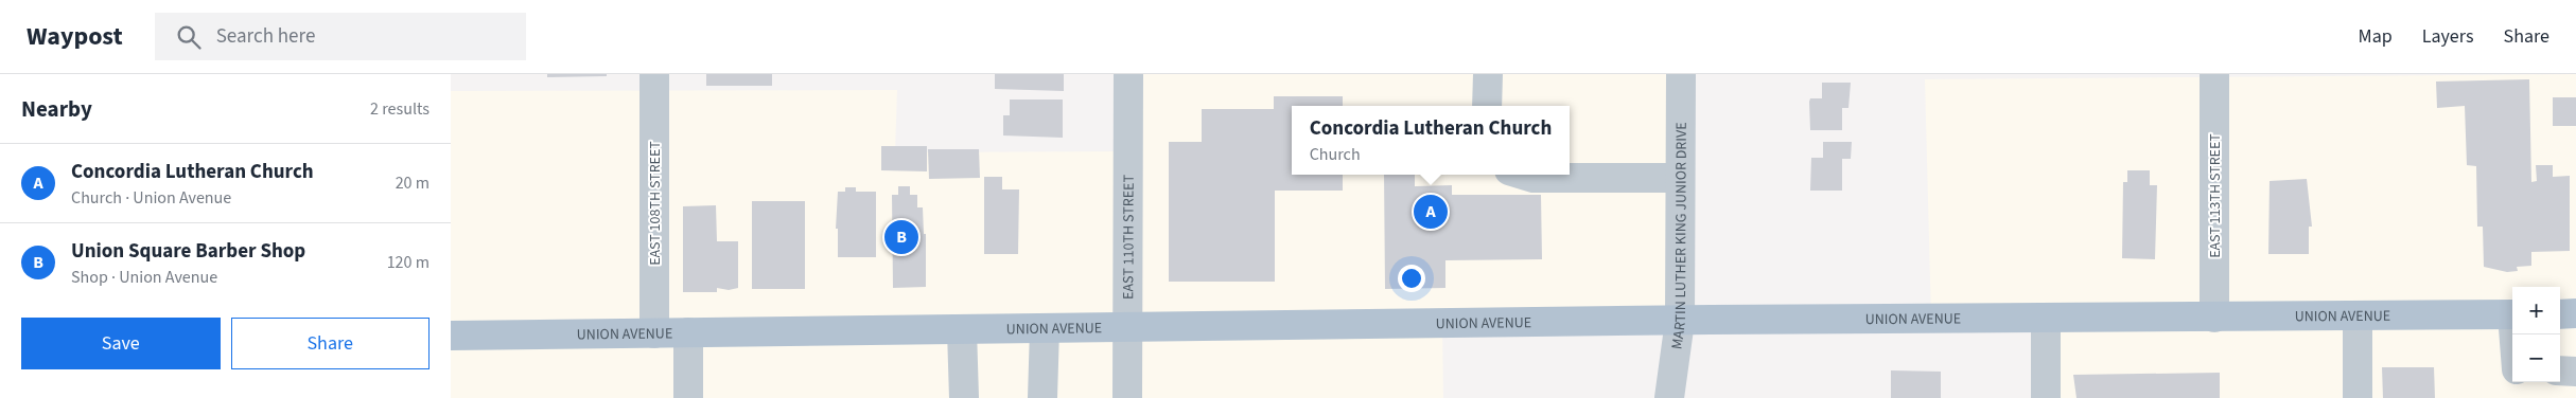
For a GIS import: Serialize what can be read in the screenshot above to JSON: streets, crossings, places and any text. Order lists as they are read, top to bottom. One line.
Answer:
{"streets":{"main road":["UNION AVENUE"],"street":["EAST 113TH STREET","EAST 108TH STREET","EAST 110TH STREET","MARTIN LUTHER KING JUNIOR DRIVE"]},"crossings":[["EAST 113TH STREET","UNION AVENUE"],["EAST 108TH STREET","UNION AVENUE"],["EAST 110TH STREET","UNION AVENUE"],["MARTIN LUTHER KING JUNIOR DRIVE","UNION AVENUE"]],"page":{"header":"Waypost","search":"Search here","nav":["Map","Layers","Share"],"heading":["Nearby","2 results"],"popup":["Concordia Lutheran Church","Church"],"list":[{"mark":"A","name":"Concordia Lutheran Church","note":"Church · Union Avenue","value":"20 m"},{"mark":"B","name":"Union Square Barber Shop","note":"Shop · Union Avenue","value":"120 m"}],"pins":["A","B"],"map_buttons":["+","−"],"buttons":["Save","Share"]}}
